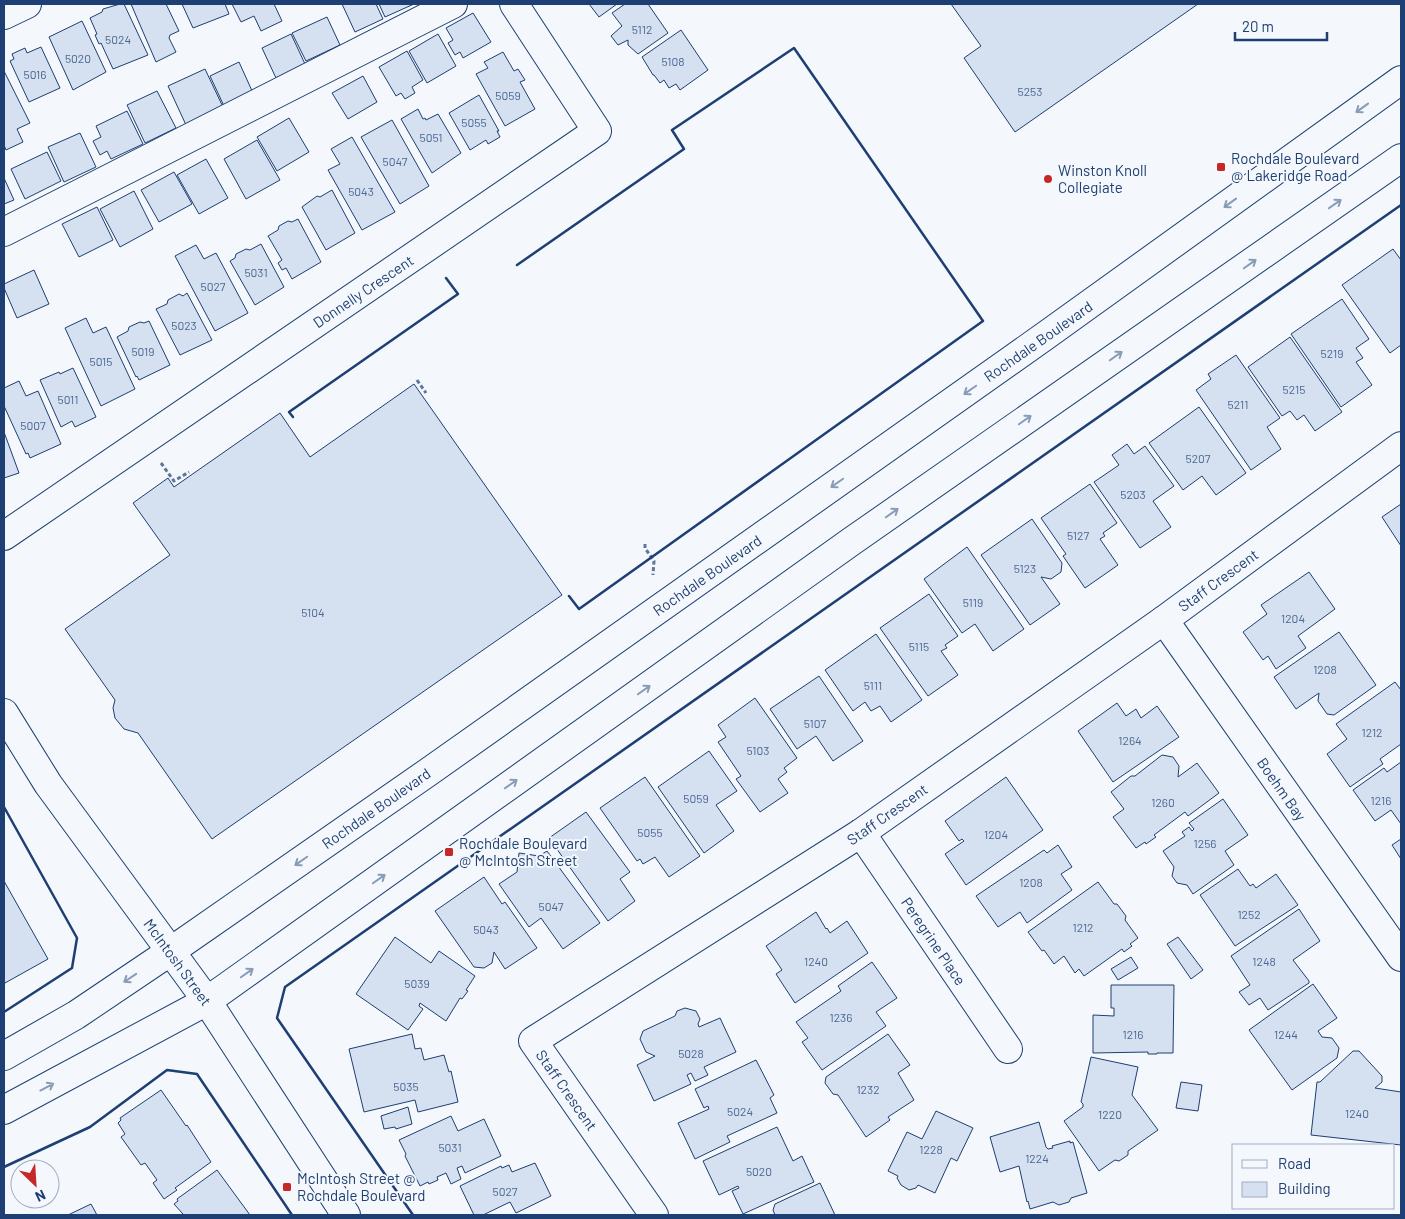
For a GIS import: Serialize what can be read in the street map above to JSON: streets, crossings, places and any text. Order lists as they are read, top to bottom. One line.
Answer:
{"streets":{"street":["Donnelly Crescent","Rochdale Boulevard","Staff Crescent","Boehm Bay","Peregrine Place","McIntosh Street"]},"crossings":[["Rochdale Boulevard","McIntosh Street"],["Staff Crescent","Boehm Bay"],["Staff Crescent","Peregrine Place"]],"places":{"transit":["Rochdale Boulevard @ Lakeridge Road","Rochdale Boulevard @ McIntosh Street","McIntosh Street @ Rochdale Boulevard"],"other":["Winston Knoll Collegiate"]},"house_numbers":["5112","5024","5020","5108","5016","5253","5059","5055","5051","5047","5043","5031","5027","5023","5019","5219","5015","5215","5011","5211","5007","5207","5203","5127","5123","5119","5104","1204","5115","1208","5111","5107","1212","1264","5103","5059","1216","1260","5055","1204","1256","1208","5047","1252","1212","5043","1240","1248","5039","1236","1216","1244","5028","5035","1232","5024","1240","1220","5031","1228","1224","5020","5027"],"legend":["Road","Building"],"scale_bar":"20 m","north":"bottom right"}
